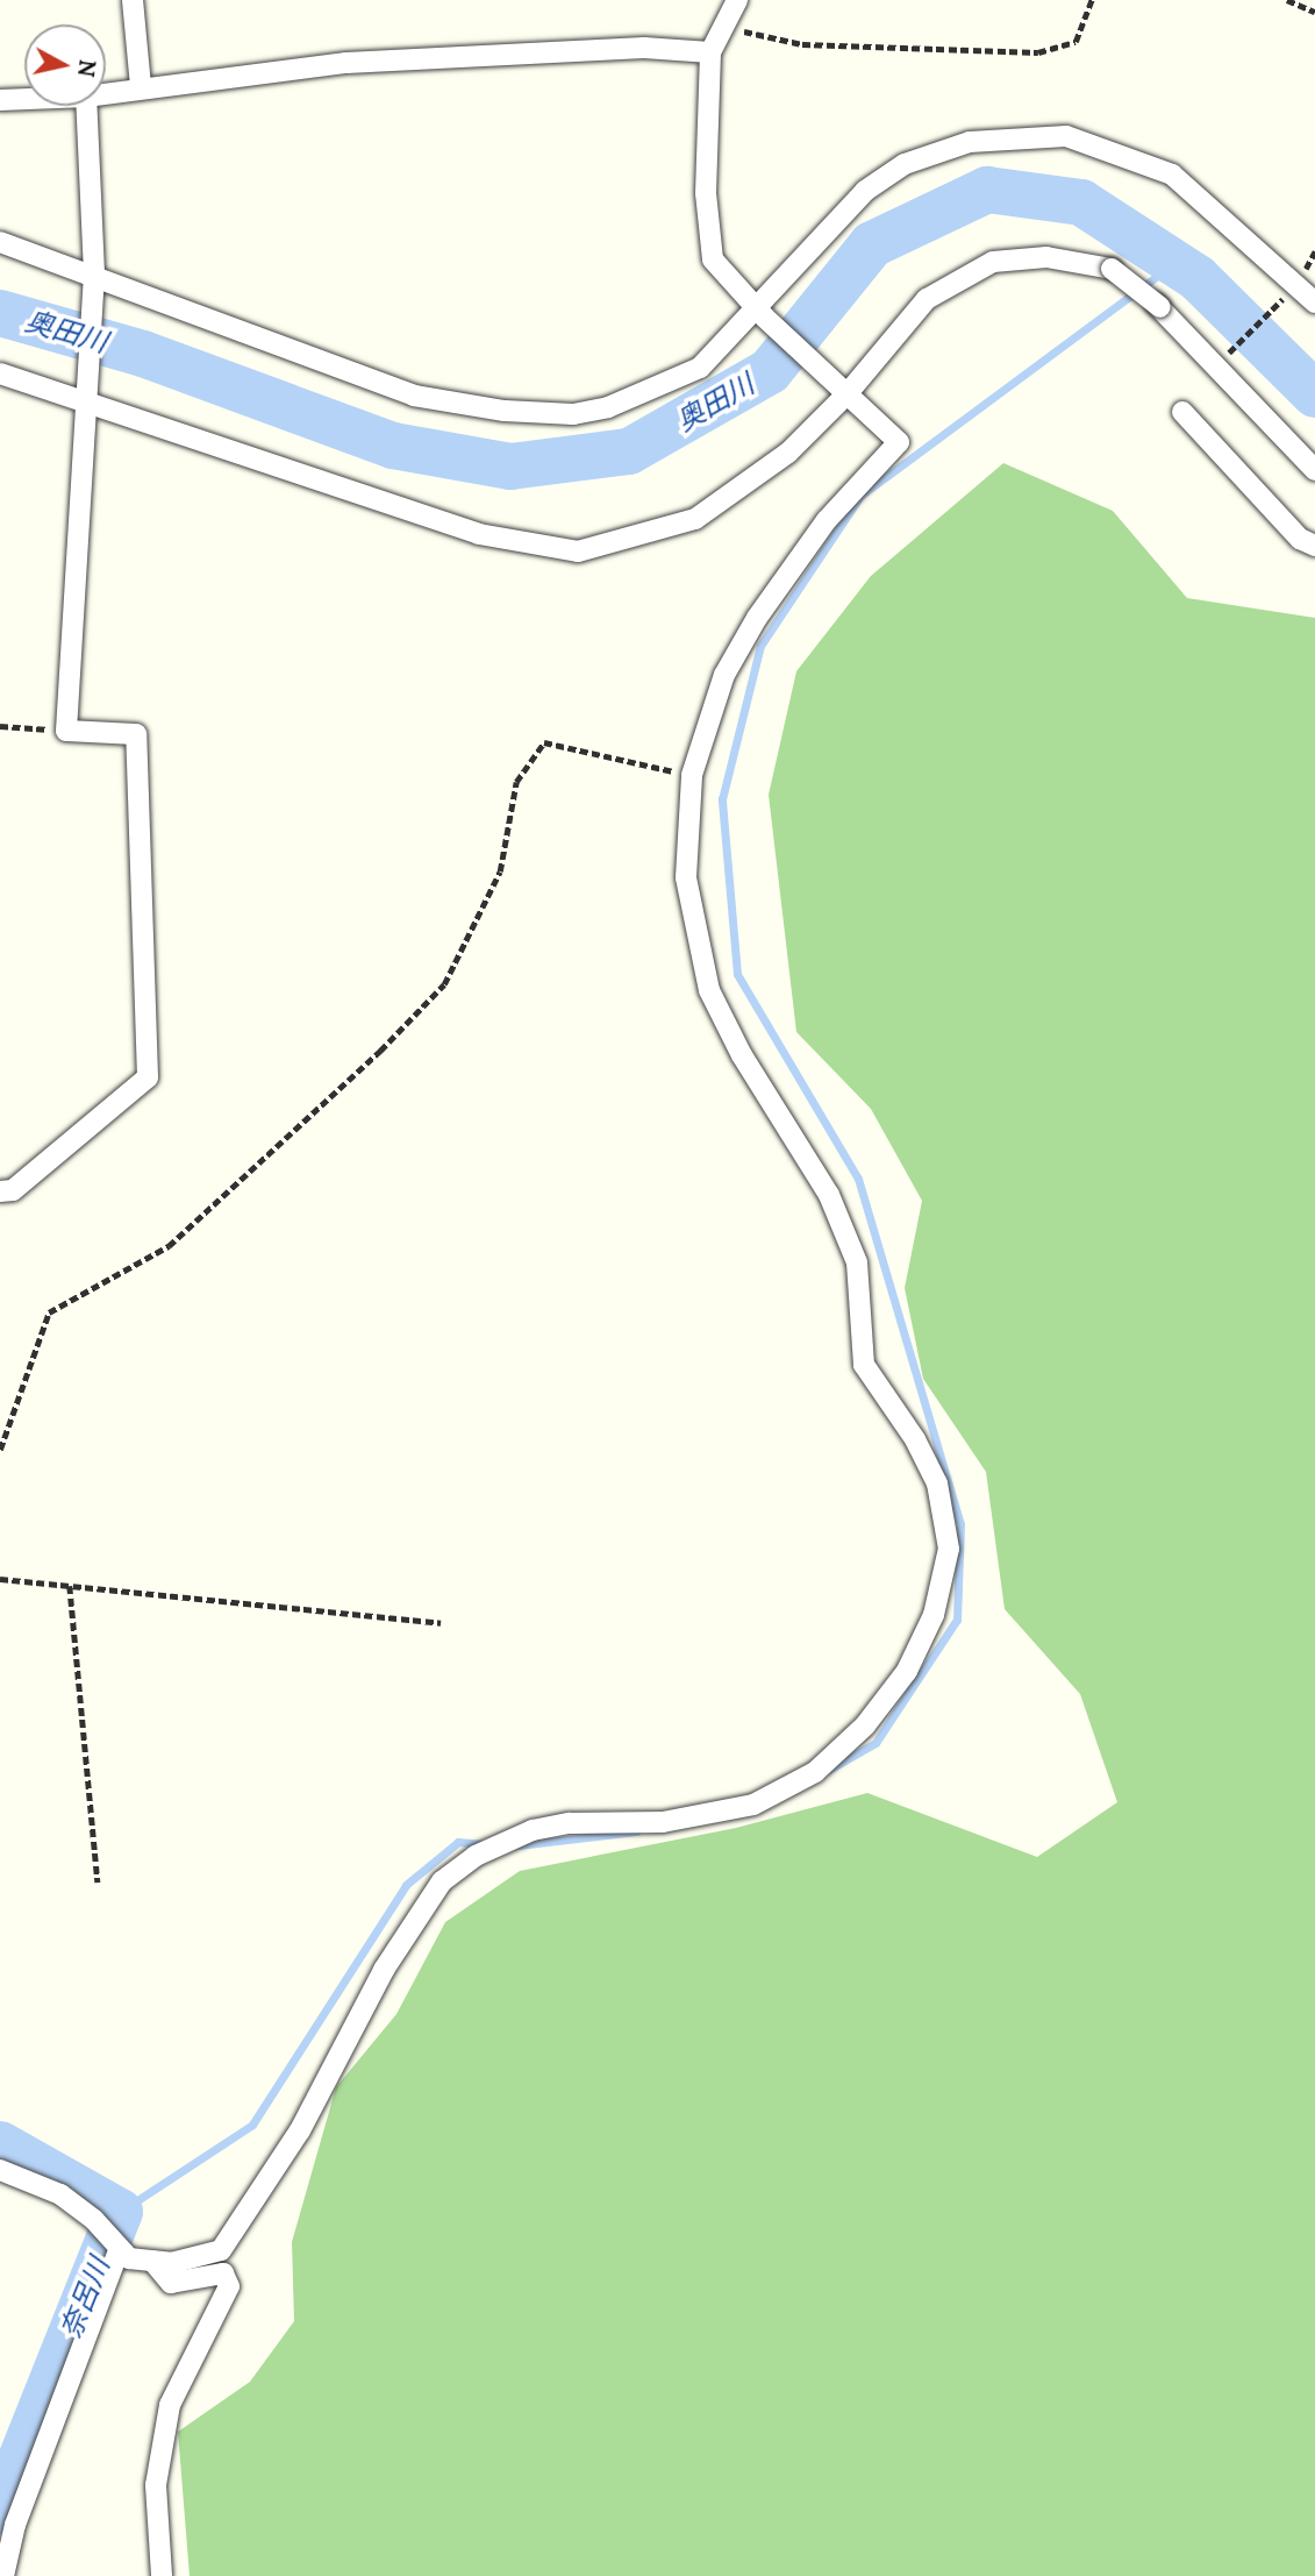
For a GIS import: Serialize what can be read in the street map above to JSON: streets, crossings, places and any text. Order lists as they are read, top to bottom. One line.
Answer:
{"water":["奥田川","奈呂川"],"north":"right"}
